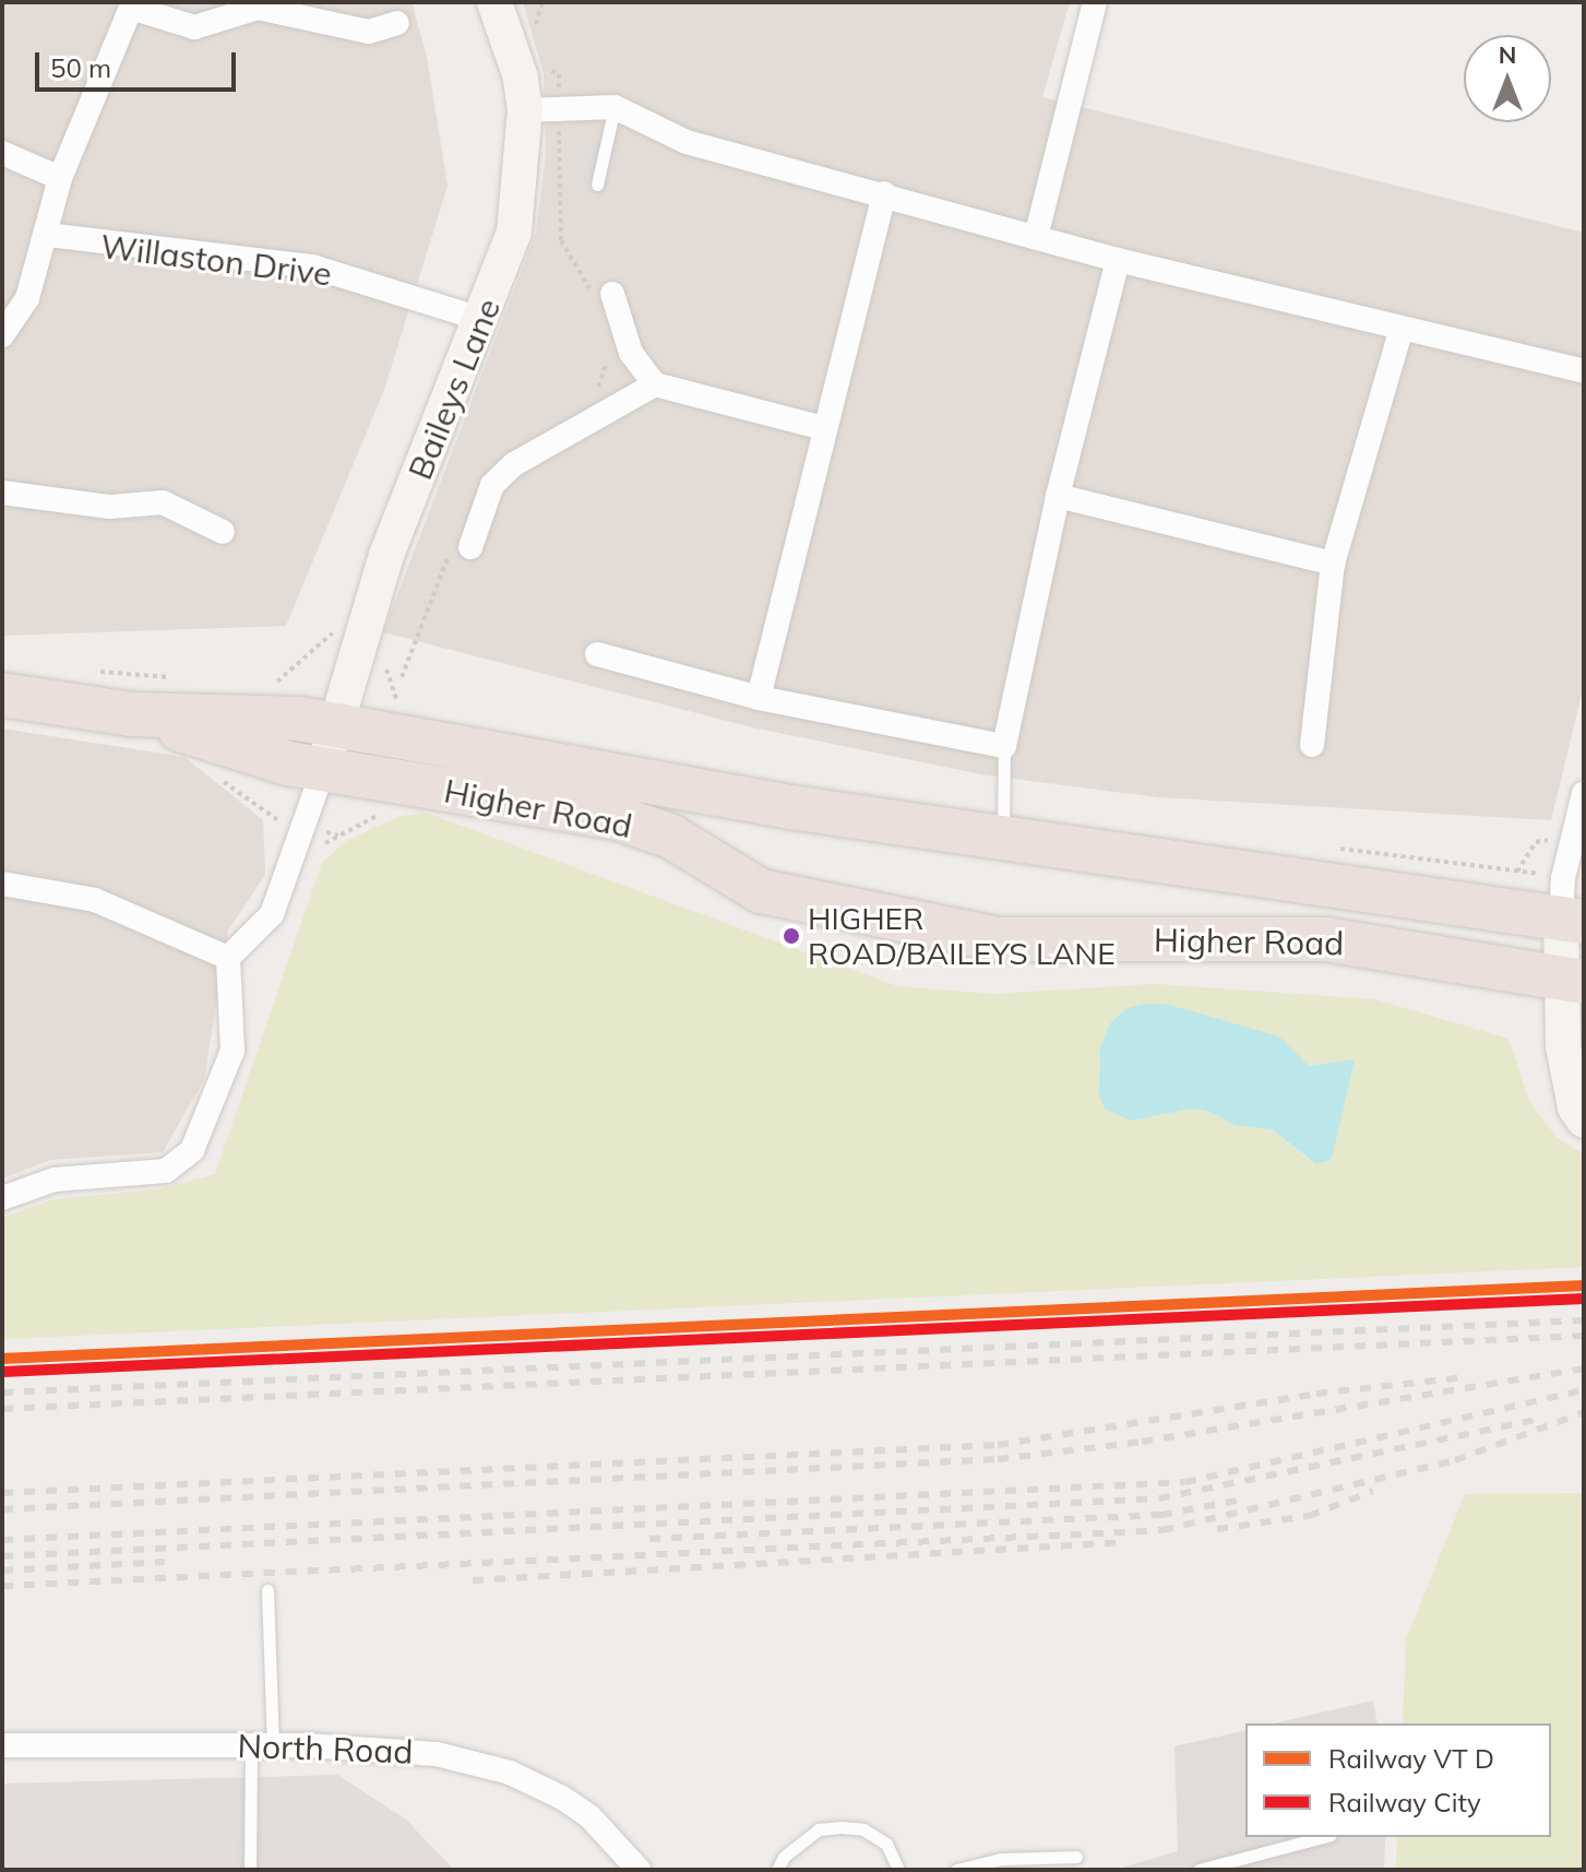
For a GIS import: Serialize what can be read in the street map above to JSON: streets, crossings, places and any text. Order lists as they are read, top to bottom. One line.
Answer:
{"streets":{"highway":["Higher Road"],"street":["Willaston Drive","Baileys Lane","North Road"]},"crossings":[["Willaston Drive","Baileys Lane"],["Baileys Lane","Higher Road"]],"places":["HIGHER ROAD/BAILEYS LANE"],"lines":["rail line City"],"legend":["Railway VT D","Railway City"],"scale_bar":"50 m","north":"top"}
